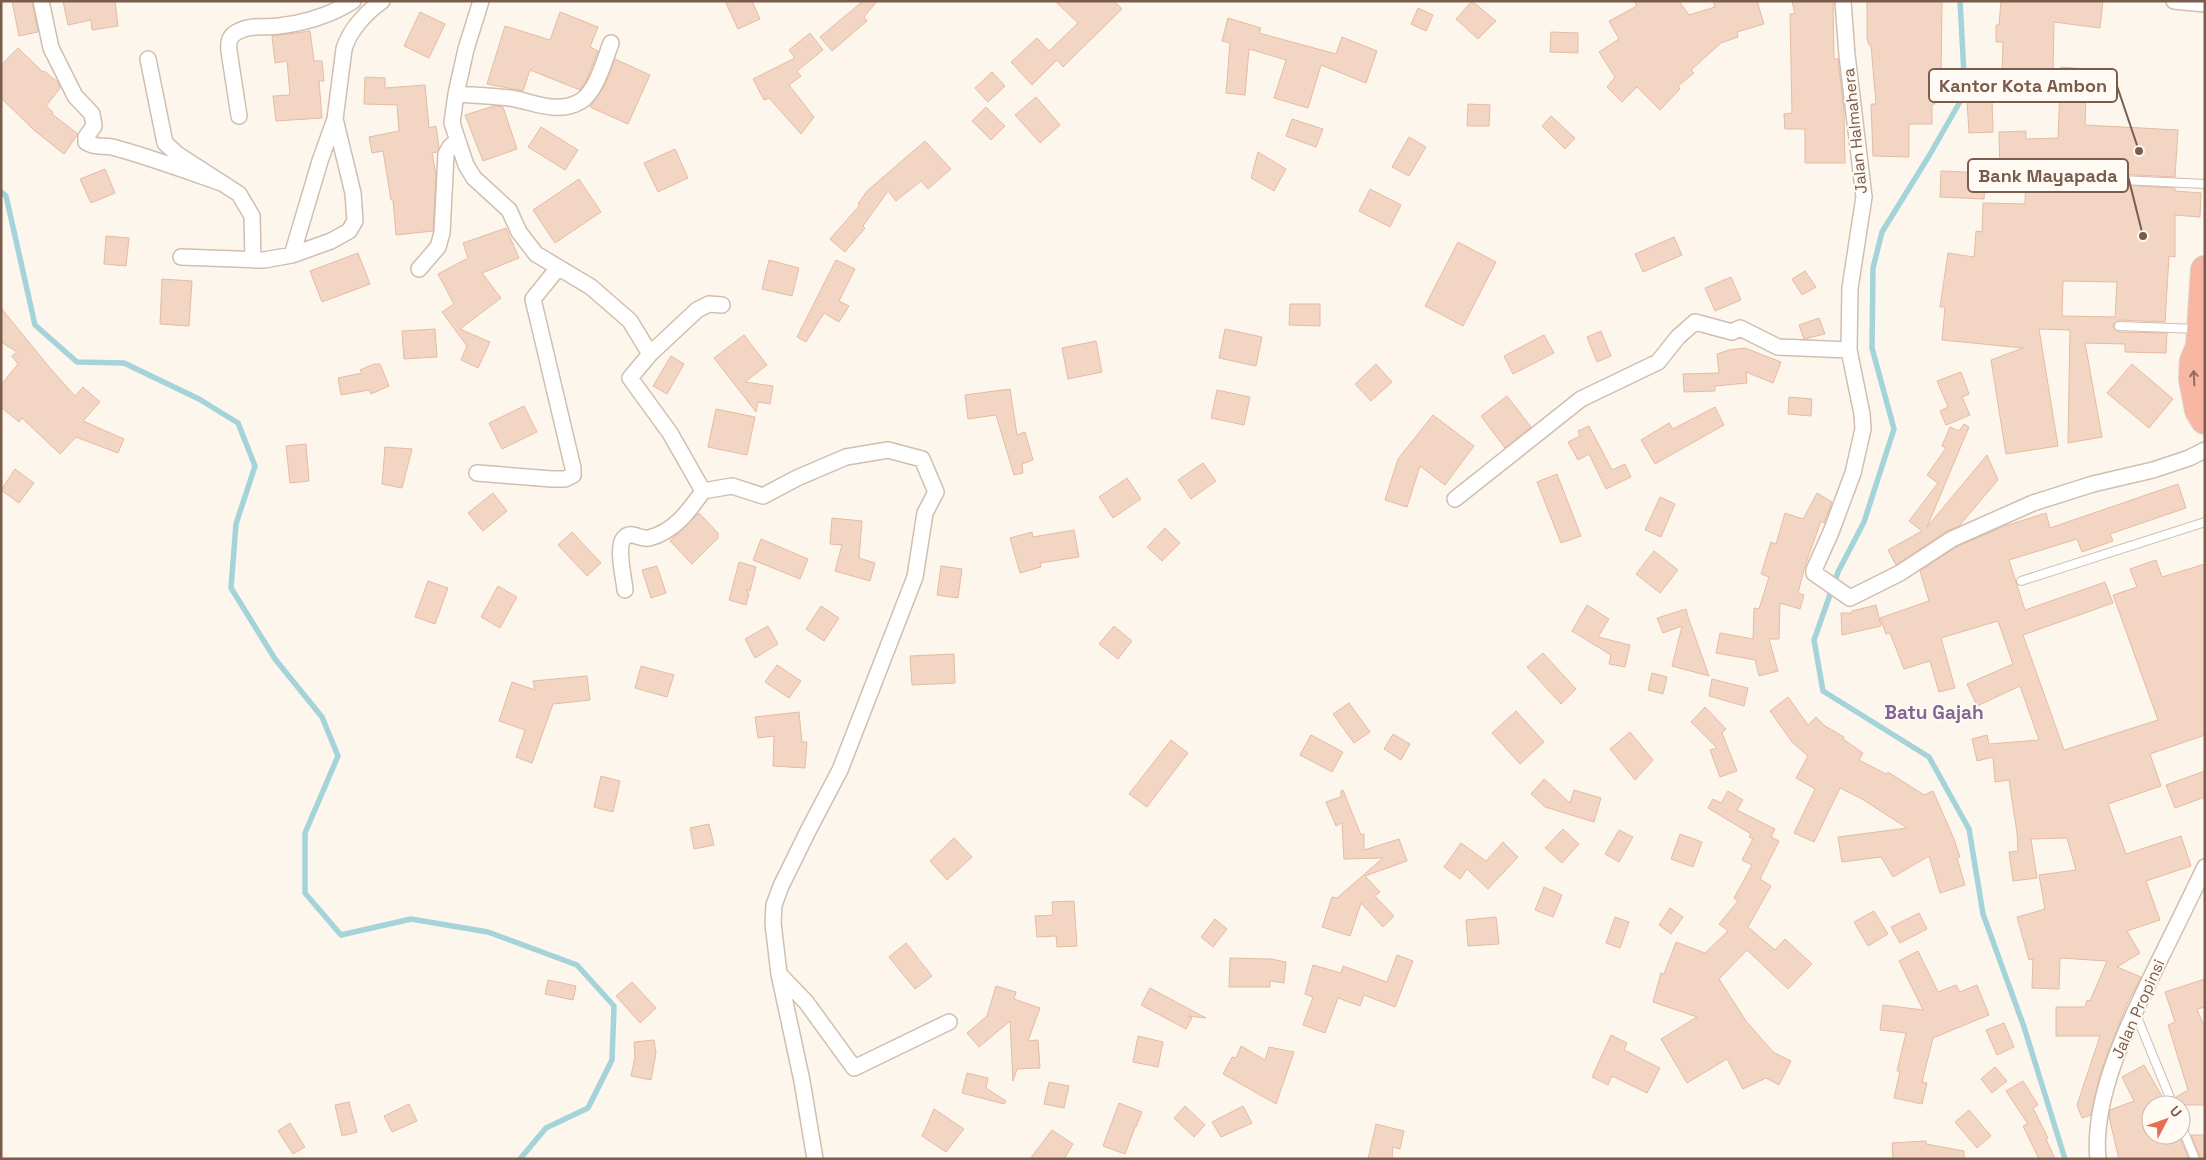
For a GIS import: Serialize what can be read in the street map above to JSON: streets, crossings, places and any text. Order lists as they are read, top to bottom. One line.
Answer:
{"streets":{"street":["Jalan Halmahera","Jalan Propinsi"]},"districts":["Batu Gajah"],"places":["Kantor Kota Ambon","Bank Mayapada"],"north":"top right"}
